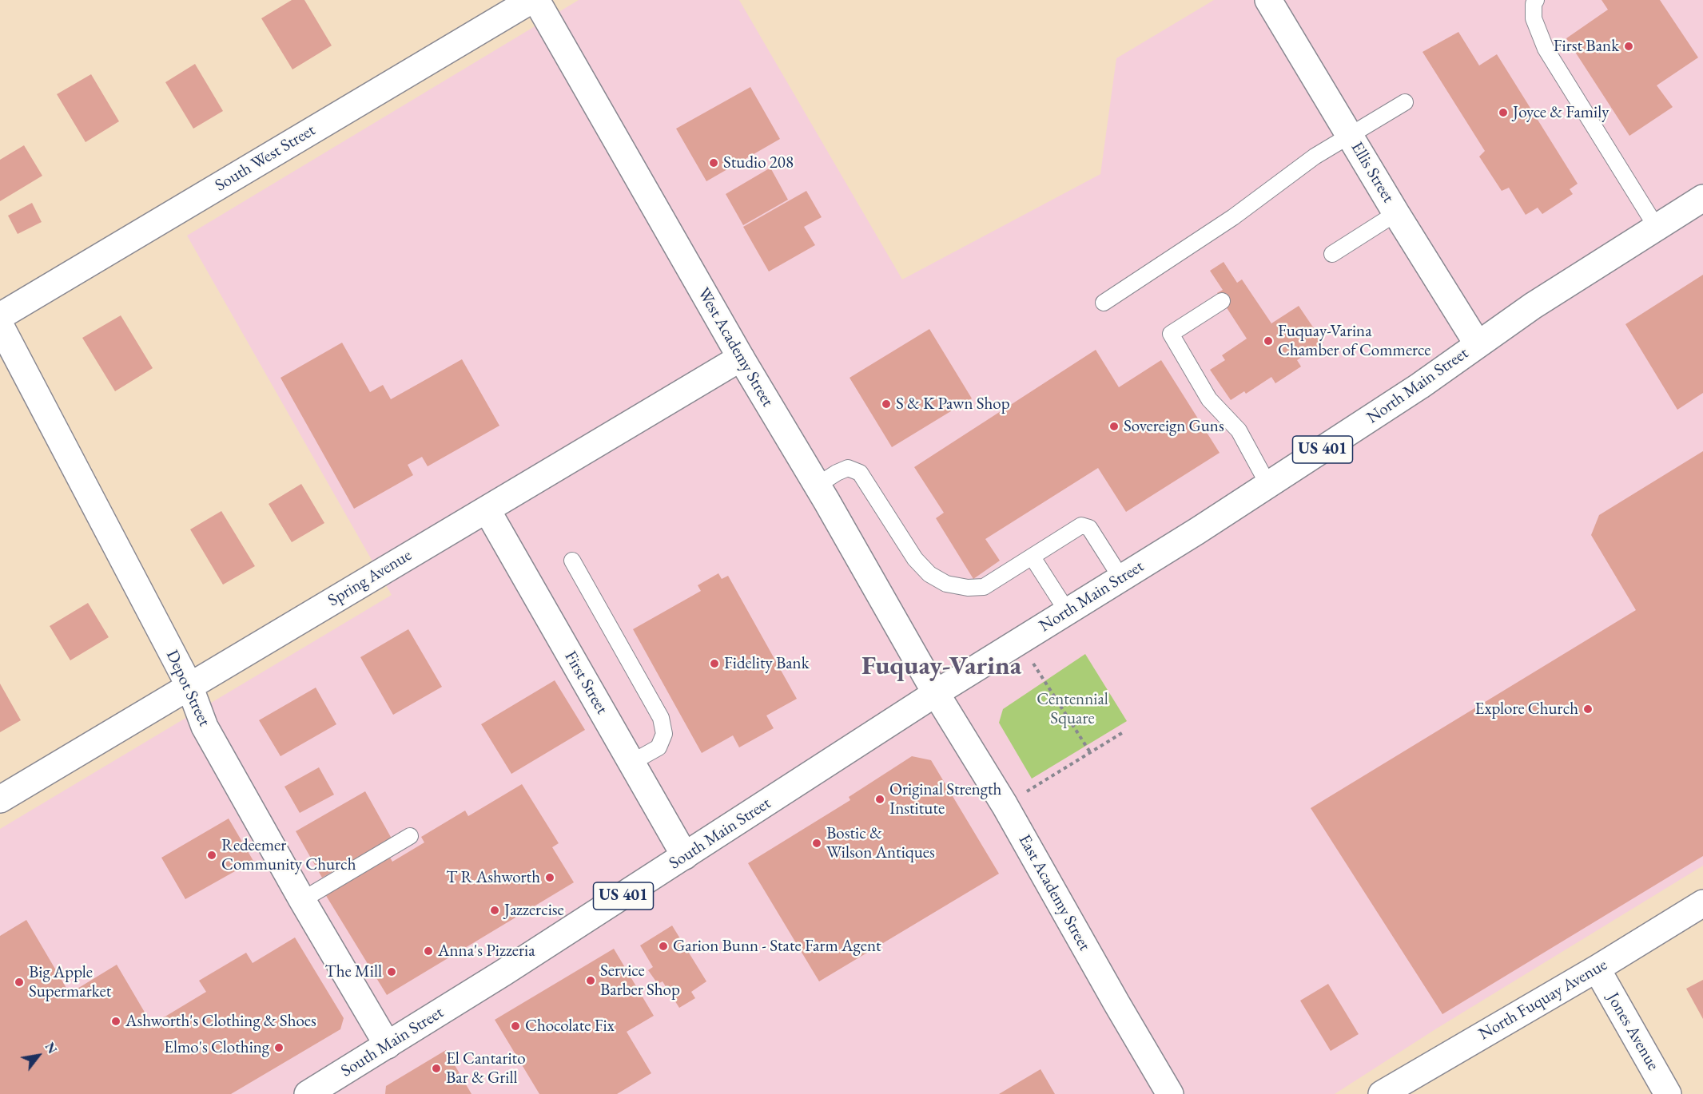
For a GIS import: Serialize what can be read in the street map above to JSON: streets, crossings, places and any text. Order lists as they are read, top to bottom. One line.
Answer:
{"streets":{"street":["South West Street","Ellis Street","West Academy Street","North Main Street","US 401","Spring Avenue","First Street","Depot Street","South Main Street","East Academy Street","North Fuquay Avenue","Jones Avenue"]},"crossings":[["Ellis Street","North Main Street"],["West Academy Street","North Main Street"],["West Academy Street","Spring Avenue"],["West Academy Street","South Main Street"],["West Academy Street","East Academy Street"],["North Main Street","South Main Street"],["North Main Street","East Academy Street"],["Spring Avenue","First Street"],["Spring Avenue","Depot Street"],["First Street","South Main Street"],["Depot Street","South Main Street"],["South Main Street","East Academy Street"],["North Fuquay Avenue","Jones Avenue"]],"districts":["Fuquay-Varina"],"parks":["Centennial Square"],"places":["First Bank","Joyce & Family","Studio 208","Fuquay-Varina Chamber of Commerce","S & K Pawn Shop","Sovereign Guns","Fidelity Bank","Explore Church","Original Strength Institute","Bostic & Wilson Antiques","Redeemer Community Church","T R Ashworth","Jazzercise","Garion Bunn - State Farm Agent","Anna's Pizzeria","The Mill","Service Barber Shop","Big Apple Supermarket","Ashworth's Clothing & Shoes","Chocolate Fix","Elmo's Clothing","El Cantarito Bar & Grill"],"north":"top right"}
